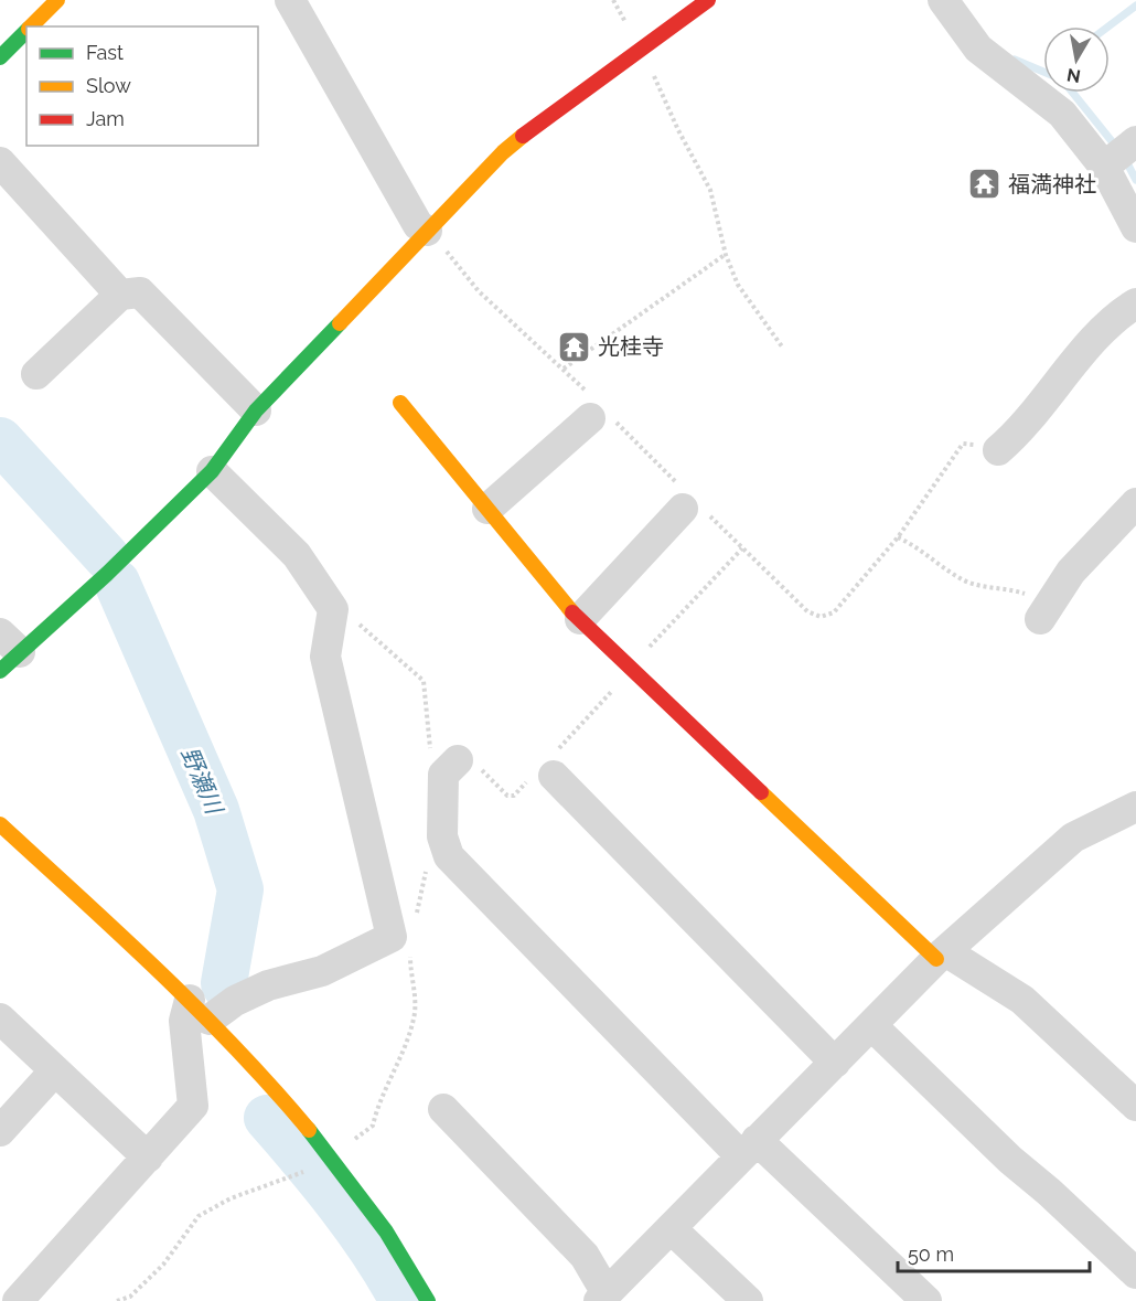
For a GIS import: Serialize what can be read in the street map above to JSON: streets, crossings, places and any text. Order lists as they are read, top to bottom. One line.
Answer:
{"water":["野瀬川"],"places":{"temple":["福満神社","光桂寺"]},"legend":["Fast","Slow","Jam"],"scale_bar":"50 m","north":"bottom"}
